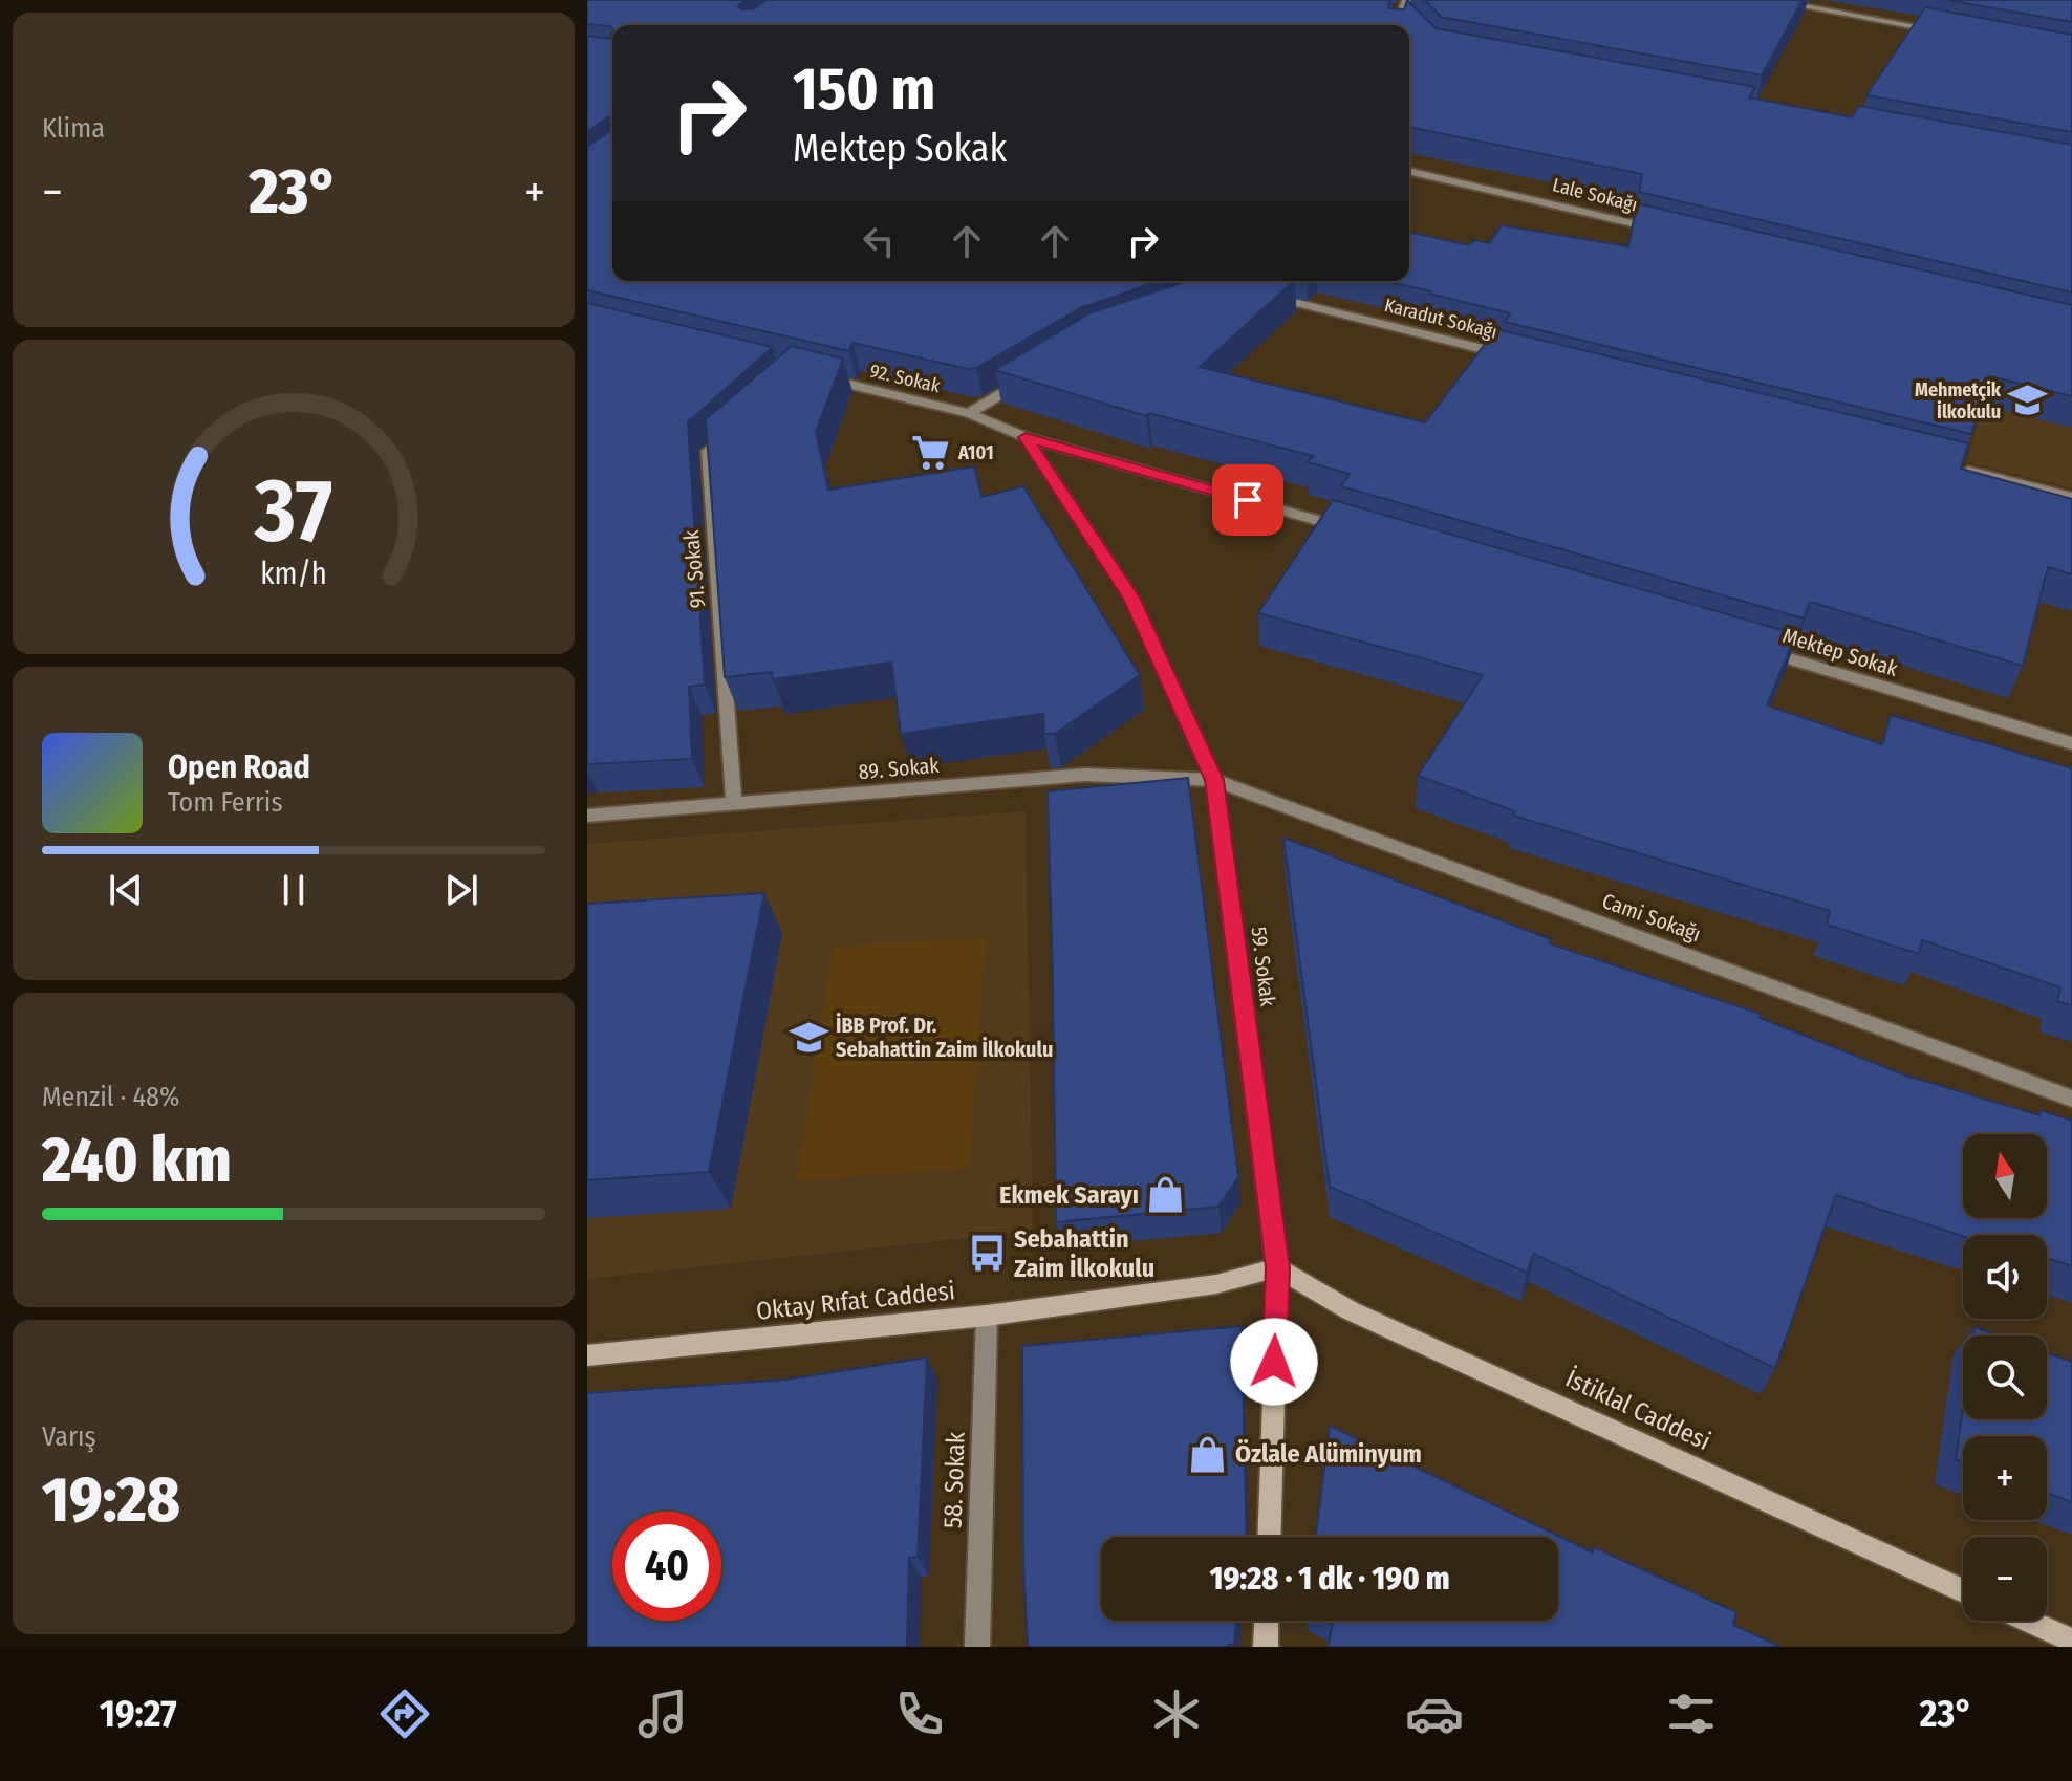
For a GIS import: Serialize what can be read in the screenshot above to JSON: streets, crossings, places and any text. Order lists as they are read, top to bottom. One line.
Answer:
{"streets":{"street":["Lale Sokağı","Karadut Sokağı","92. Sokak","91. Sokak","Mektep Sokak","89. Sokak","Cami Sokağı","59. Sokak","Oktay Rıfat Caddesi","İstiklal Caddesi","58. Sokak"]},"crossings":[["91. Sokak","89. Sokak"],["89. Sokak","Cami Sokağı"],["89. Sokak","59. Sokak"],["Cami Sokağı","59. Sokak"],["59. Sokak","Oktay Rıfat Caddesi"],["59. Sokak","İstiklal Caddesi"],["Oktay Rıfat Caddesi","İstiklal Caddesi"],["Oktay Rıfat Caddesi","58. Sokak"]],"places":{"school or university":["Mehmetçik İlkokulu","İBB Prof. Dr. Sebahattin Zaim İlkokulu"],"supermarket":["A101"],"shop":["Ekmek Sarayı","Özlale Alüminyum"],"bus stop":["Sebahattin Zaim İlkokulu"]},"north":"top","page":{"tile":["Klima",["Menzil · 48%","240 km"],["Varış","19:28"]],"turn":["150 m","Mektep Sokak"],"heat":["−","23°","+"],"song":["Open Road","Tom Ferris"],"map_buttons":["+","−"],"limit":"40","trip":"19:28 · 1 dk · 190 m","tabs":["19:27","23°"],"gauge":["37","km/h"]}}
